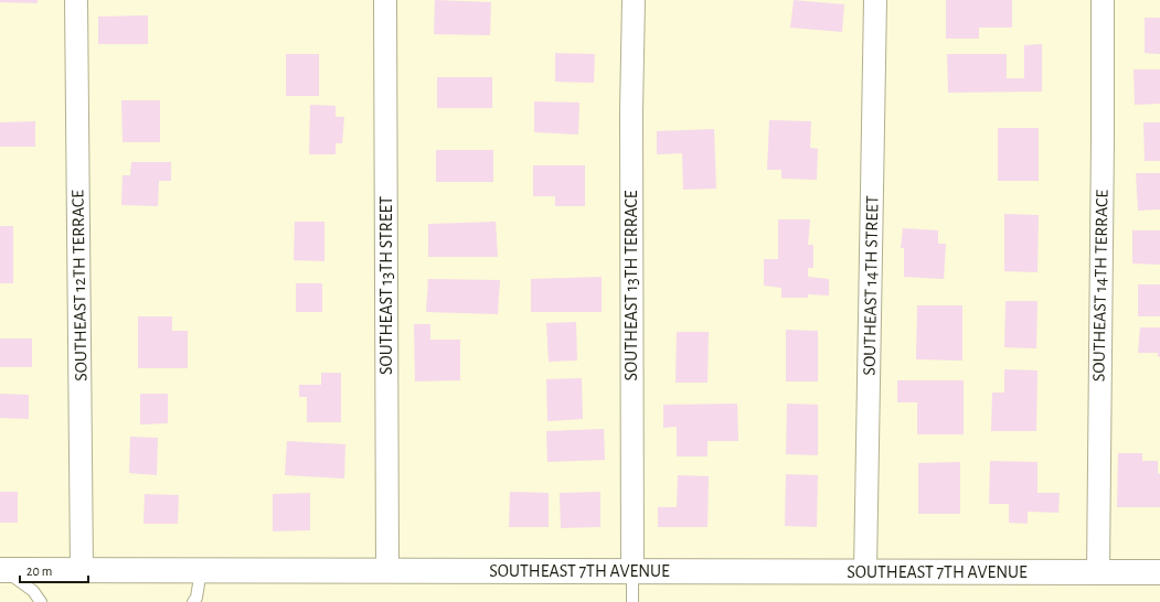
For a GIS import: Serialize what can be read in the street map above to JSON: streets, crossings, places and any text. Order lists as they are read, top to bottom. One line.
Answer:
{"streets":{"street":["SOUTHEAST 12TH TERRACE","SOUTHEAST 13TH STREET","SOUTHEAST 13TH TERRACE","SOUTHEAST 14TH STREET","SOUTHEAST 14TH TERRACE","SOUTHEAST 7TH AVENUE"]},"crossings":[["SOUTHEAST 12TH TERRACE","SOUTHEAST 7TH AVENUE"],["SOUTHEAST 13TH STREET","SOUTHEAST 7TH AVENUE"],["SOUTHEAST 13TH TERRACE","SOUTHEAST 7TH AVENUE"],["SOUTHEAST 14TH STREET","SOUTHEAST 7TH AVENUE"],["SOUTHEAST 14TH TERRACE","SOUTHEAST 7TH AVENUE"]],"scale_bar":"20 m"}
